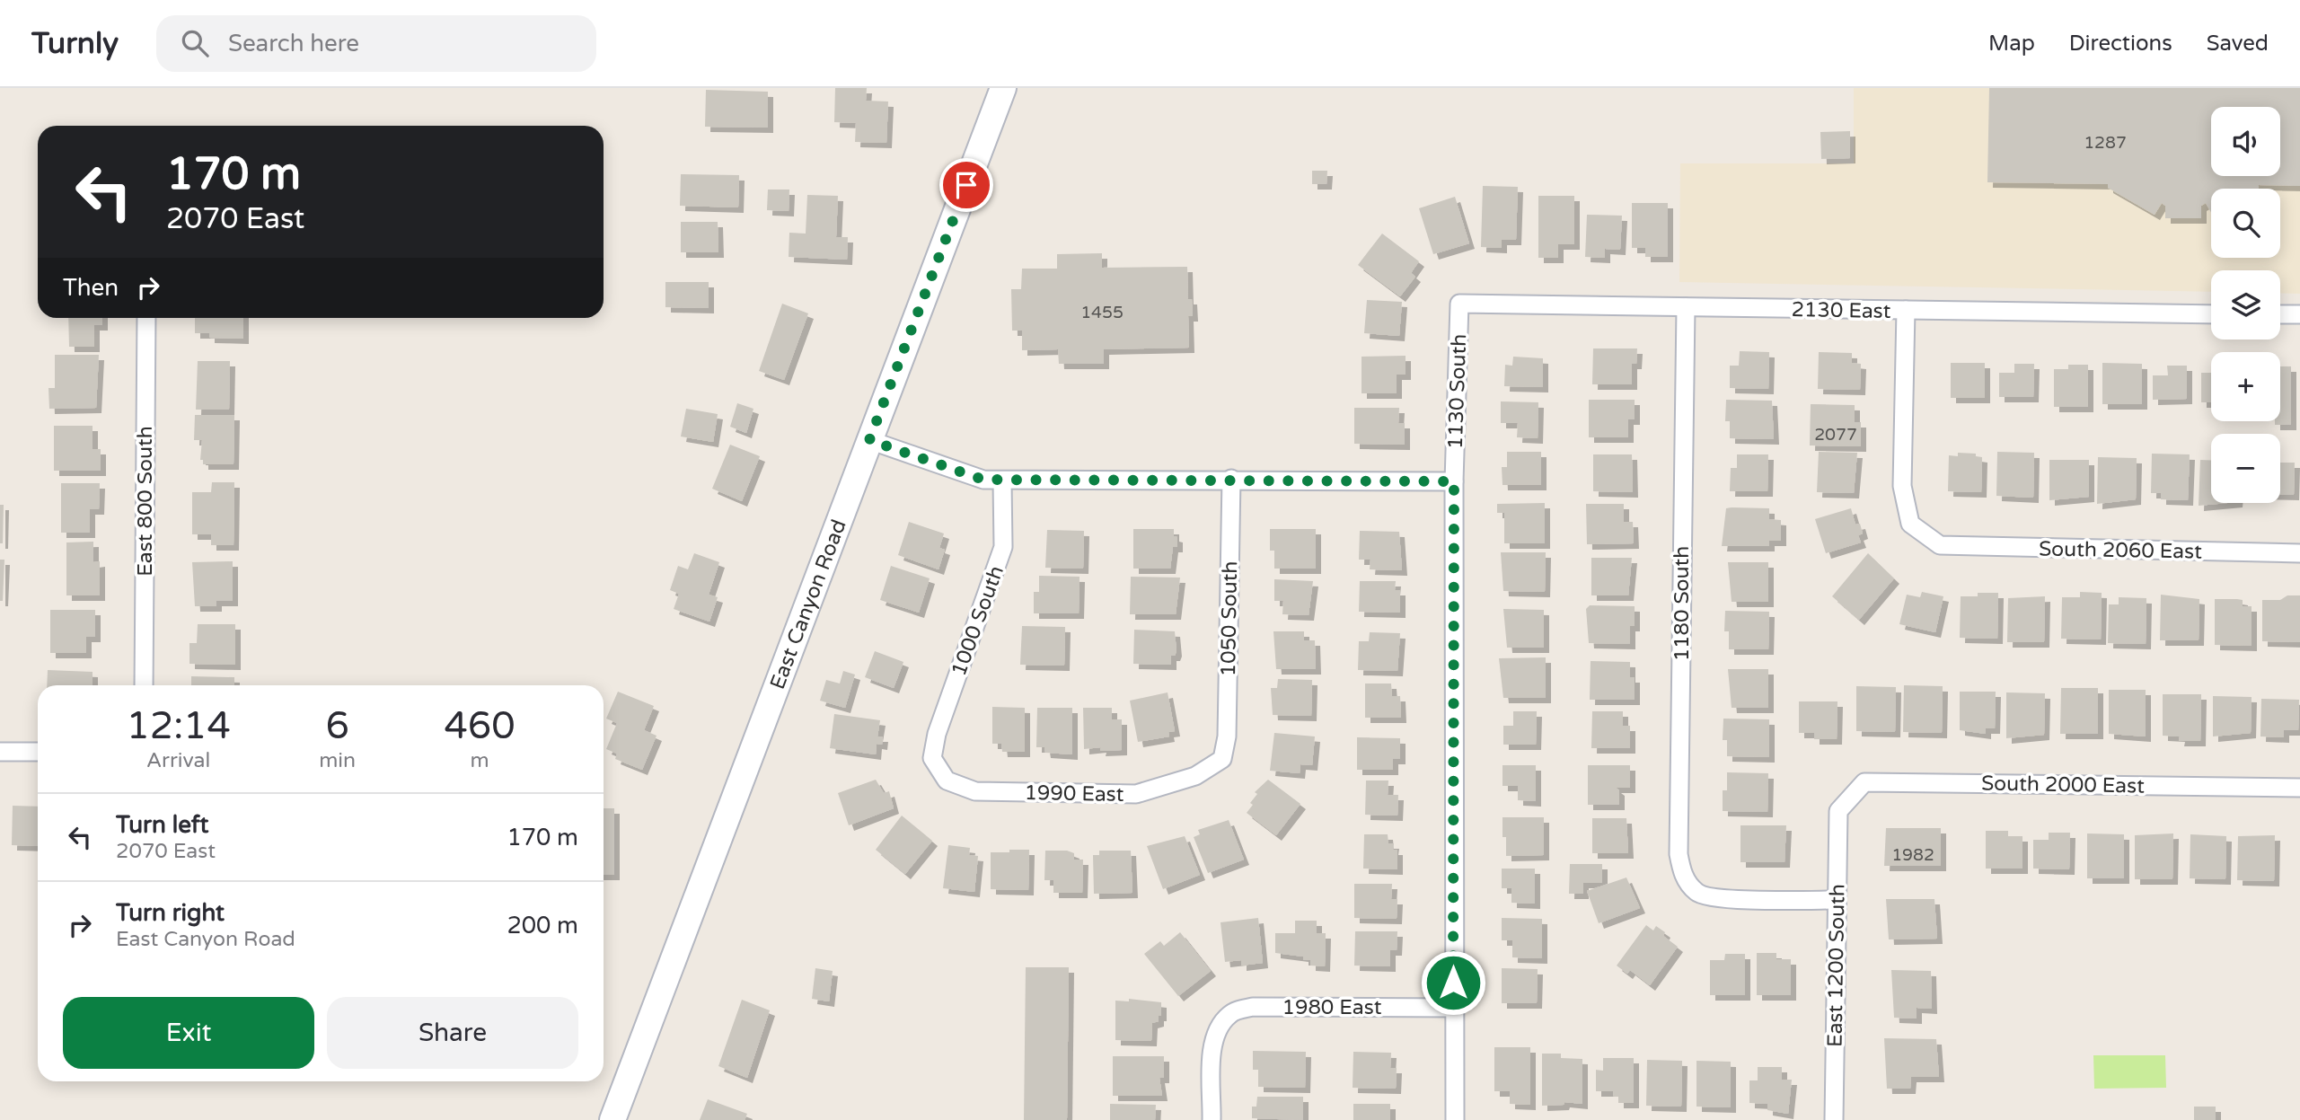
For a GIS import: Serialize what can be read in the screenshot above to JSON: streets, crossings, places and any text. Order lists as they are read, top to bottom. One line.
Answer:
{"streets":{"main road":["East Canyon Road"],"street":["2130 East","1130 South","East 800 South","South 2060 East","1180 South","1050 South","1000 South","South 2000 East","1990 East","East 1200 South","1980 East"]},"crossings":[["2130 East","1130 South"],["2130 East","South 2060 East"],["2130 East","1180 South"],["1130 South","1980 East"],["1180 South","East 1200 South"],["1050 South","1990 East"],["1000 South","1990 East"],["South 2000 East","East 1200 South"]],"house_numbers":["1287","1455","2077","1982"],"page":{"header":"Turnly","search":"Search here","nav":["Map","Directions","Saved"],"map_buttons":["+","−"],"turn":["170 m","2070 East"],"then":"Then","eta":["12:14","Arrival","6","min","460","m"],"list":[{"name":"Turn left","note":"2070 East","value":"170 m"},{"name":"Turn right","note":"East Canyon Road","value":"200 m"}],"buttons":["Exit","Share"]}}
